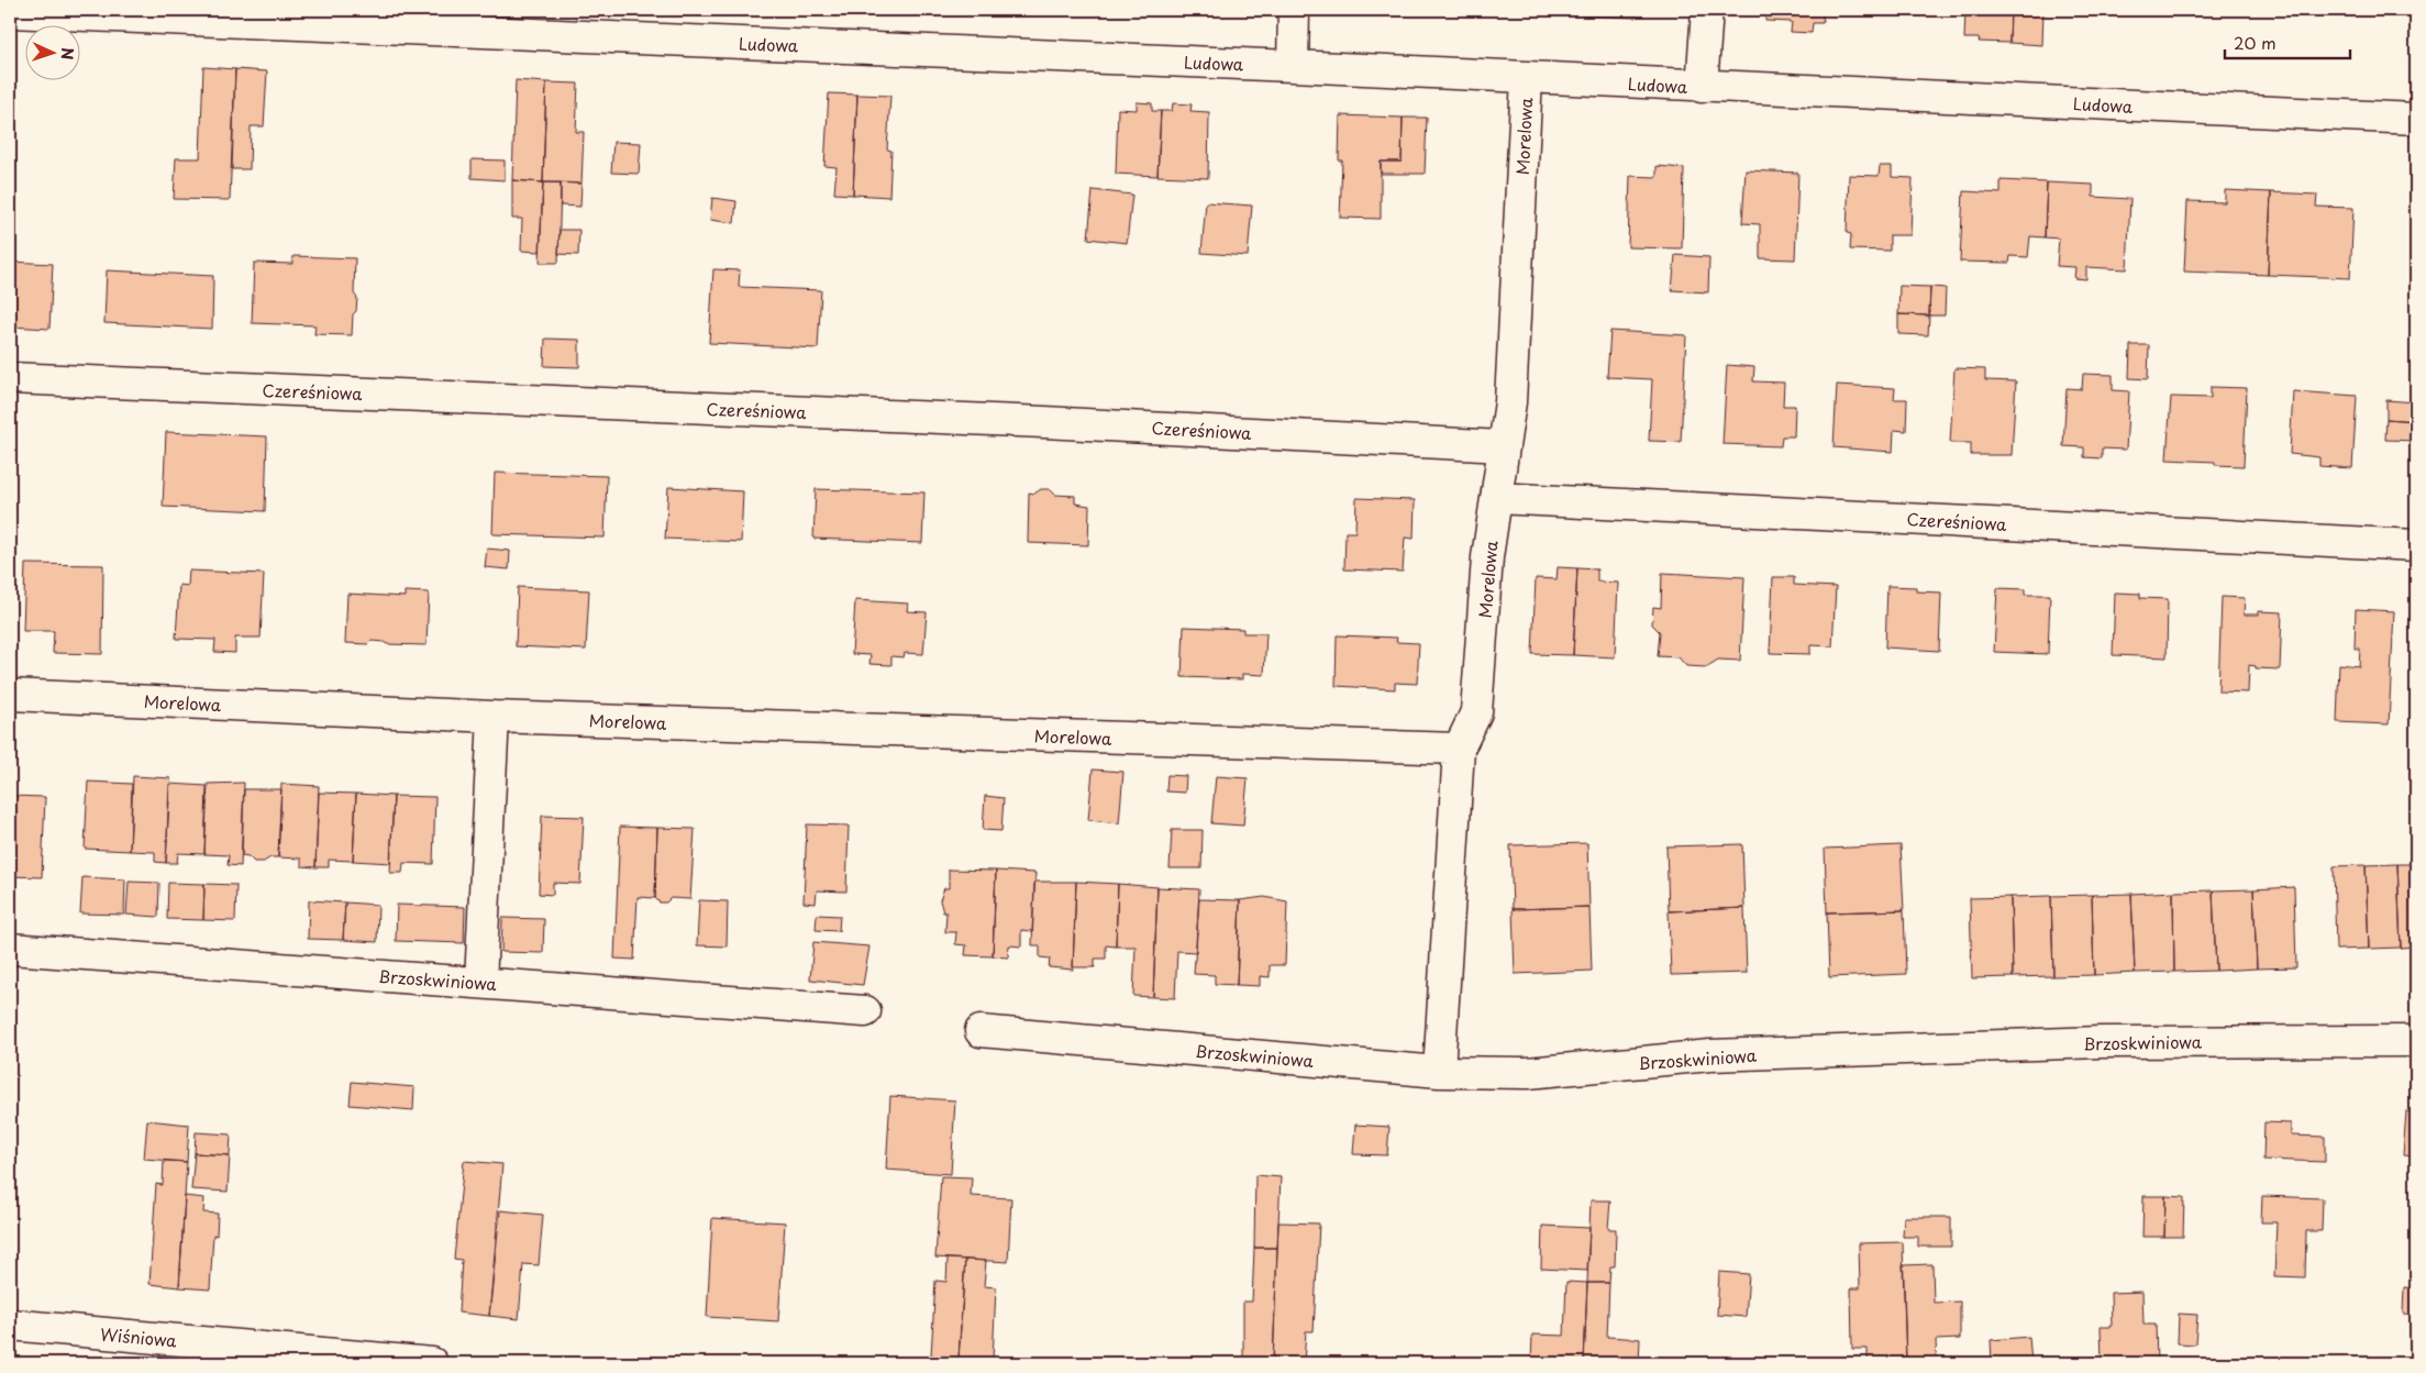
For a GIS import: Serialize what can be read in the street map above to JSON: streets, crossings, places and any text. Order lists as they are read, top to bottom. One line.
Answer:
{"streets":{"street":["Ludowa","Morelowa","Czereśniowa","Brzoskwiniowa","Wiśniowa"]},"crossings":[["Ludowa","Morelowa"],["Morelowa","Czereśniowa"]],"scale_bar":"20 m","north":"right"}
